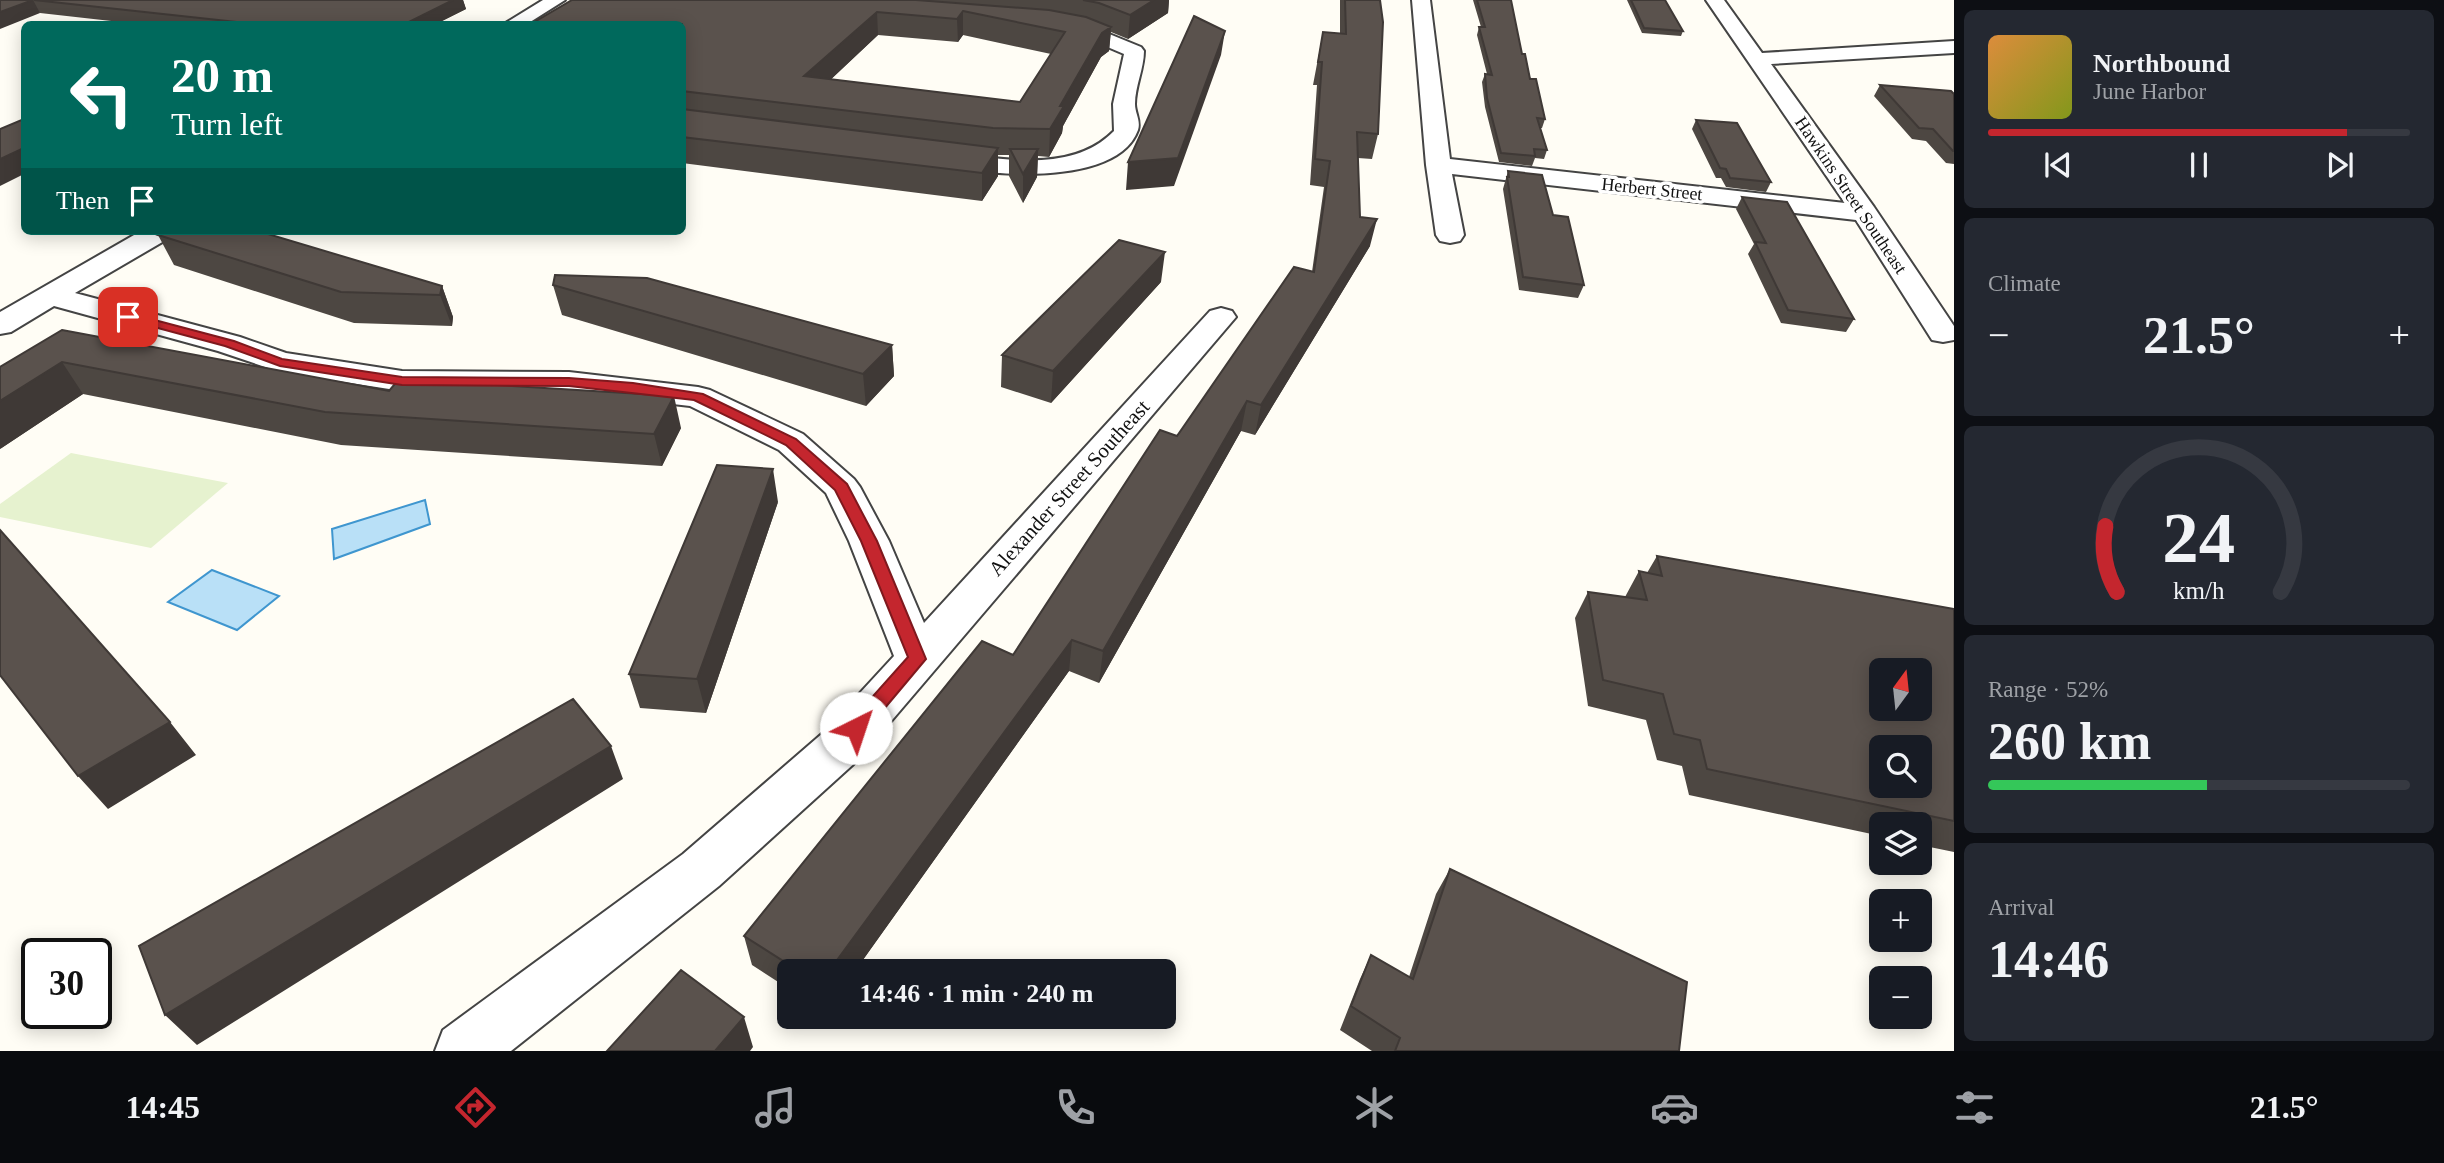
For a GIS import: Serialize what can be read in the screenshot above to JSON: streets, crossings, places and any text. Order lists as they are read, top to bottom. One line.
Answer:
{"streets":{"street":["Herbert Street","Hawkins Street Southeast","Alexander Street Southeast"]},"crossings":[["Herbert Street","Hawkins Street Southeast"]],"north":"top","page":{"turn":["20 m","Turn left"],"song":["Northbound","June Harbor"],"then":"Then","tile":["Climate",["Range · 52%","260 km"],["Arrival","14:46"]],"heat":["−","21.5°","+"],"map_buttons":["+","−"],"limit":"30","trip":"14:46 · 1 min · 240 m","tabs":["14:45","21.5°"],"gauge":["24","km/h"]}}
